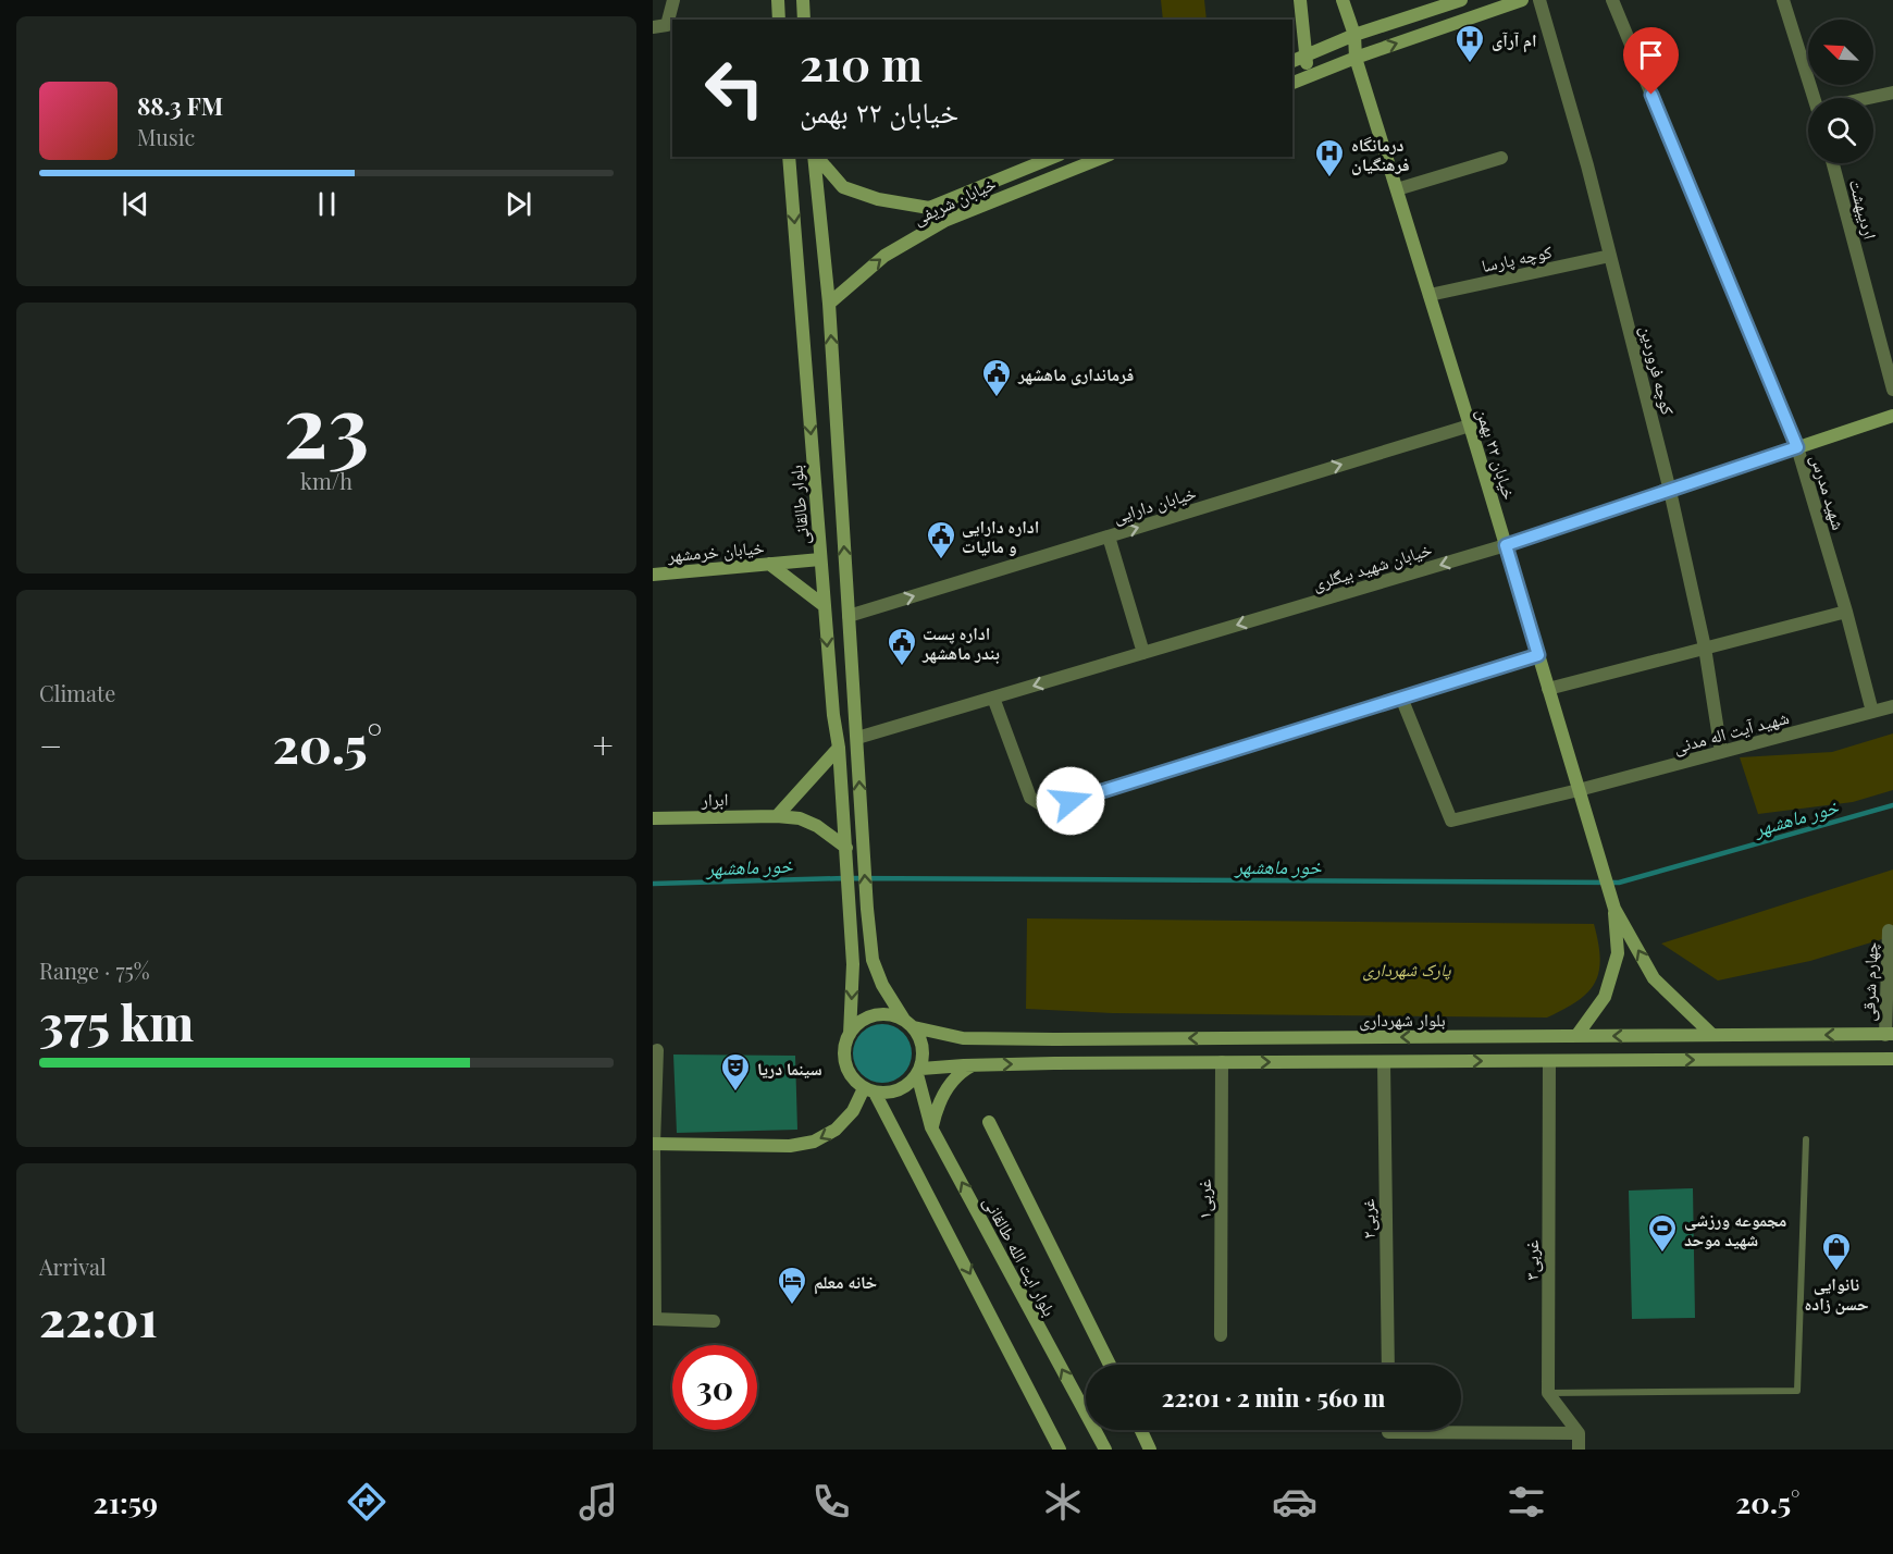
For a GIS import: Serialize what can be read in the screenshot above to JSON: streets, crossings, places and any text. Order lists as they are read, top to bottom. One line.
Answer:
{"streets":{"main road":["خیابان شریفی","خیابان ۲۲ بهمن","بلوار طالقانی","خیابان خرمشهر","خیابان شهید بیگلری","ابرار","بلوار شهرداری","بلوار ایت الله طالقانی"],"street":["اردیبهشت","کوچه پارسا","کوچه فروردین","شهید مدرس","خیابان دارایی","شهید آیت اله مدنی","چهارم شرقی","۱غربی","۲غربی","۳غربی"]},"crossings":[["کوچه پارسا","کوچه فروردین"],["کوچه پارسا","خیابان ۲۲ بهمن"],["کوچه فروردین","خیابان شهید بیگلری"],["کوچه فروردین","شهید آیت اله مدنی"],["خیابان ۲۲ بهمن","خیابان دارایی"],["خیابان ۲۲ بهمن","خیابان شهید بیگلری"],["خیابان ۲۲ بهمن","شهید آیت اله مدنی"],["شهید مدرس","خیابان شهید بیگلری"],["شهید مدرس","شهید آیت اله مدنی"],["بلوار طالقانی","خیابان خرمشهر"],["بلوار طالقانی","ابرار"],["بلوار طالقانی","بلوار شهرداری"],["بلوار طالقانی","بلوار ایت الله طالقانی"],["چهارم شرقی","بلوار شهرداری"],["بلوار شهرداری","بلوار ایت الله طالقانی"]],"one_way":["خیابان شریفی","خیابان دارایی","خیابان شهید بیگلری"],"water":["خور ماهشهر"],"parks":["پارک شهرداری"],"places":{"hospital":["ام آرآی","درمانگاه فرهنگیان"],"public building":["فرمانداری ماهشهر","اداره دارایی و مالیات","اداره پست بندر ماهشهر"],"theatre":["سینما دریا"],"sports":["مجموعه ورزشی شهید موحد"],"shop":["نانوایی حسن زاده"],"hotel":["خانه معلم"]},"north":"top left","page":{"turn":["210 m","خیابان ۲۲ بهمن"],"song":["88.3 FM","Music"],"tile":[["23","km/h"],"Climate",["Range · 75%","375 km"],["Arrival","22:01"]],"heat":["−","20.5°","+"],"limit":"30","trip":"22:01 · 2 min · 560 m","tabs":["21:59","20.5°"]}}
